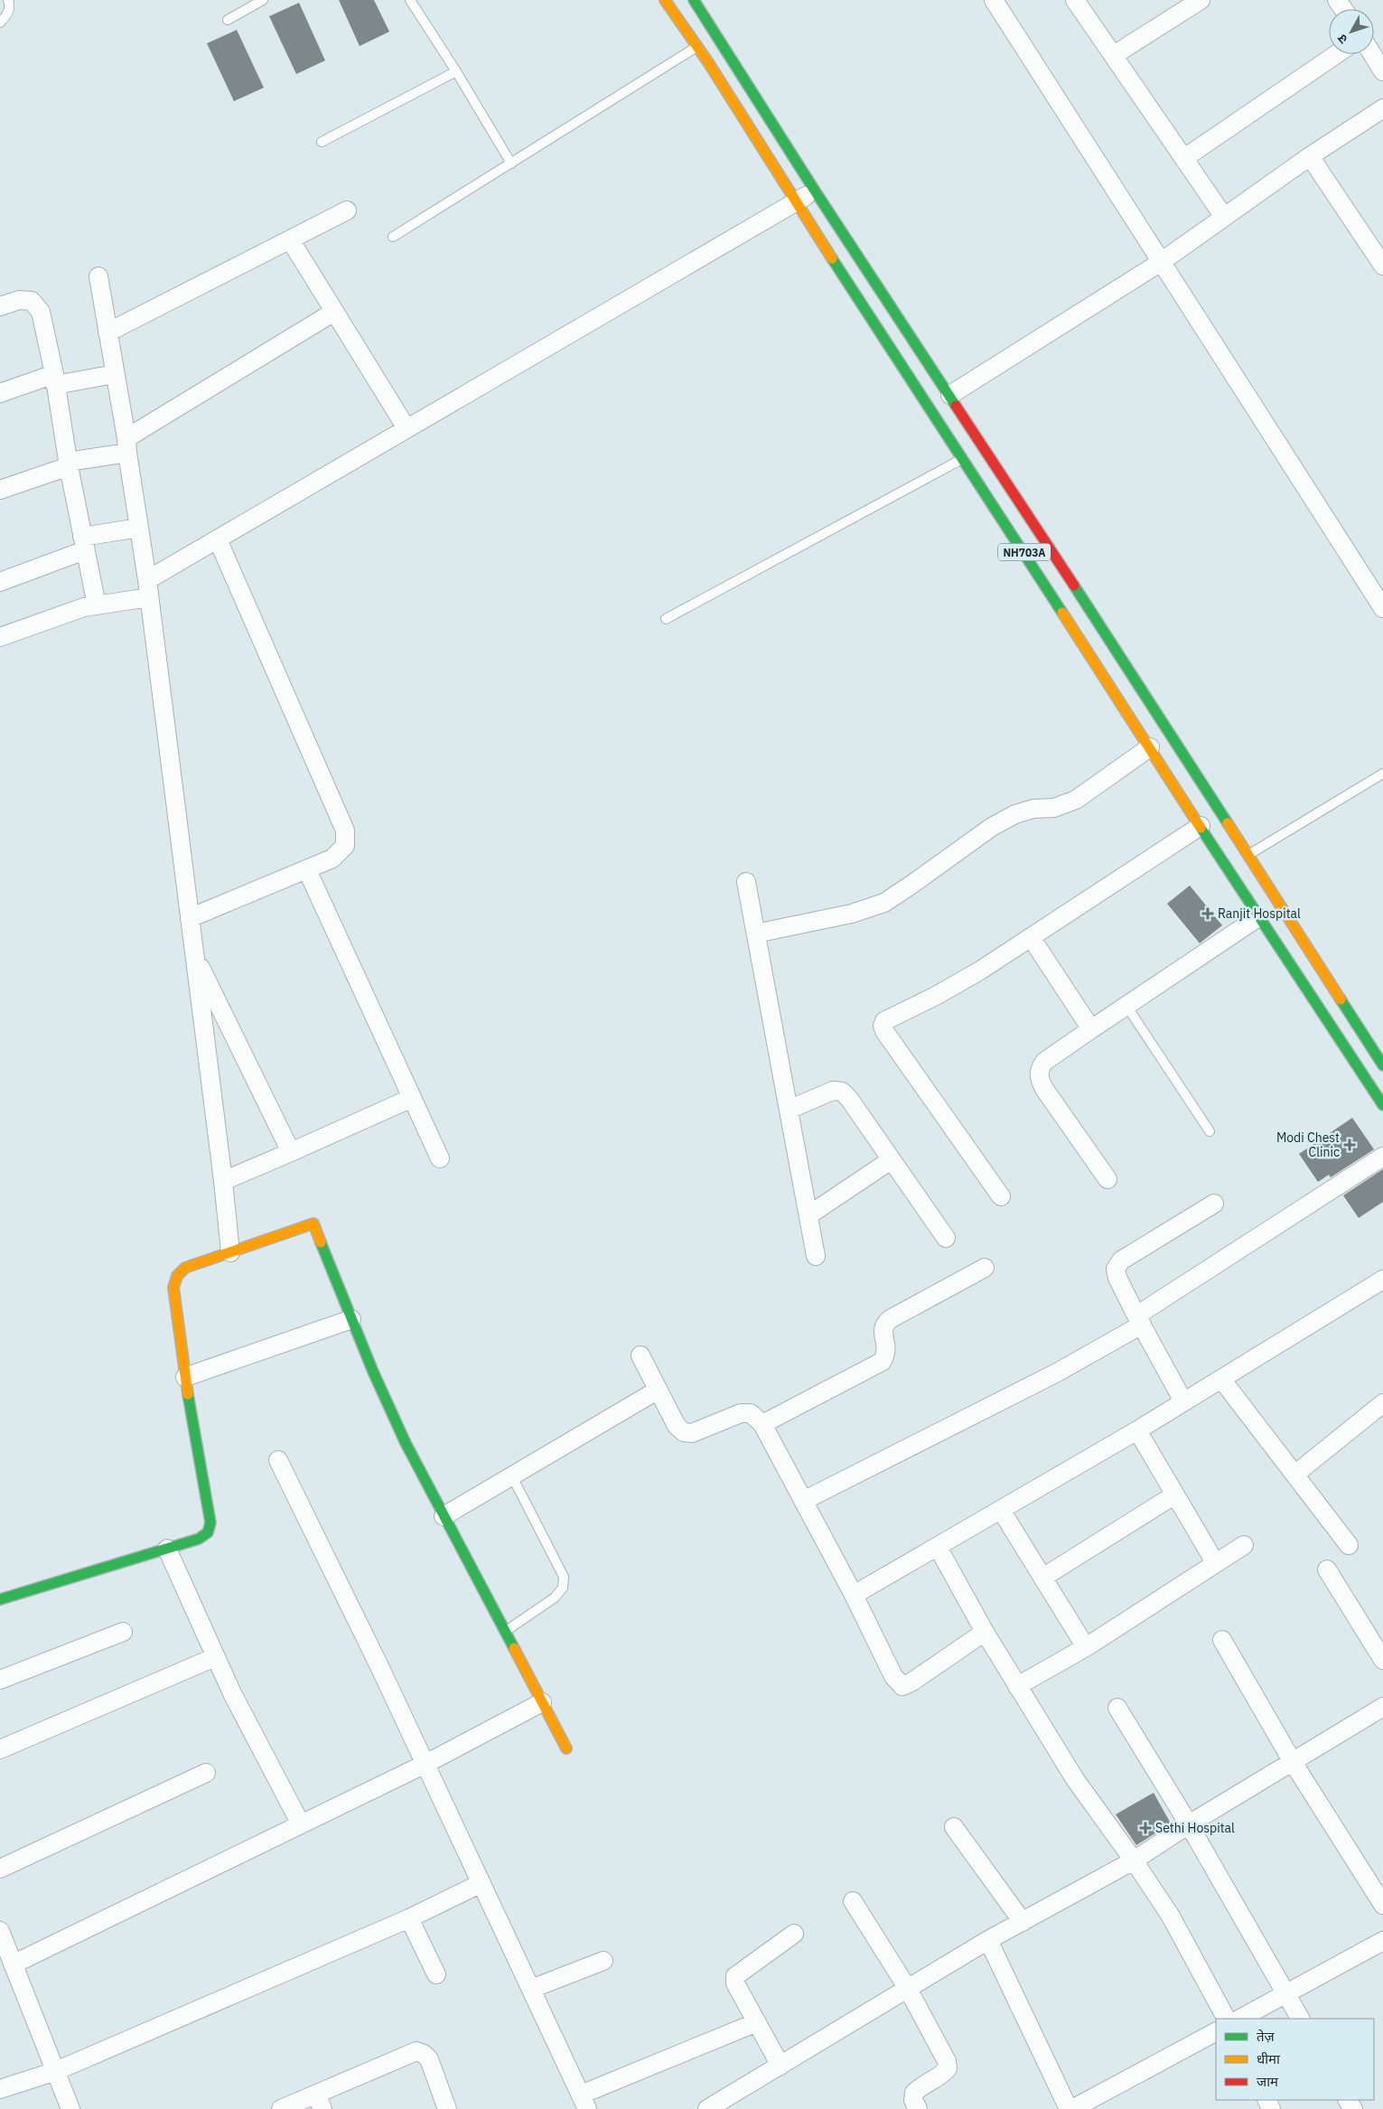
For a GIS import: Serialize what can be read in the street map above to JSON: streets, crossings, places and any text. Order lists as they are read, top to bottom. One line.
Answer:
{"streets":{"main road":["NH703A"]},"places":{"health":["Ranjit Hospital","Modi Chest Clinic","Sethi Hospital"]},"legend":["तेज़","धीमा","जाम"],"north":"bottom left"}
